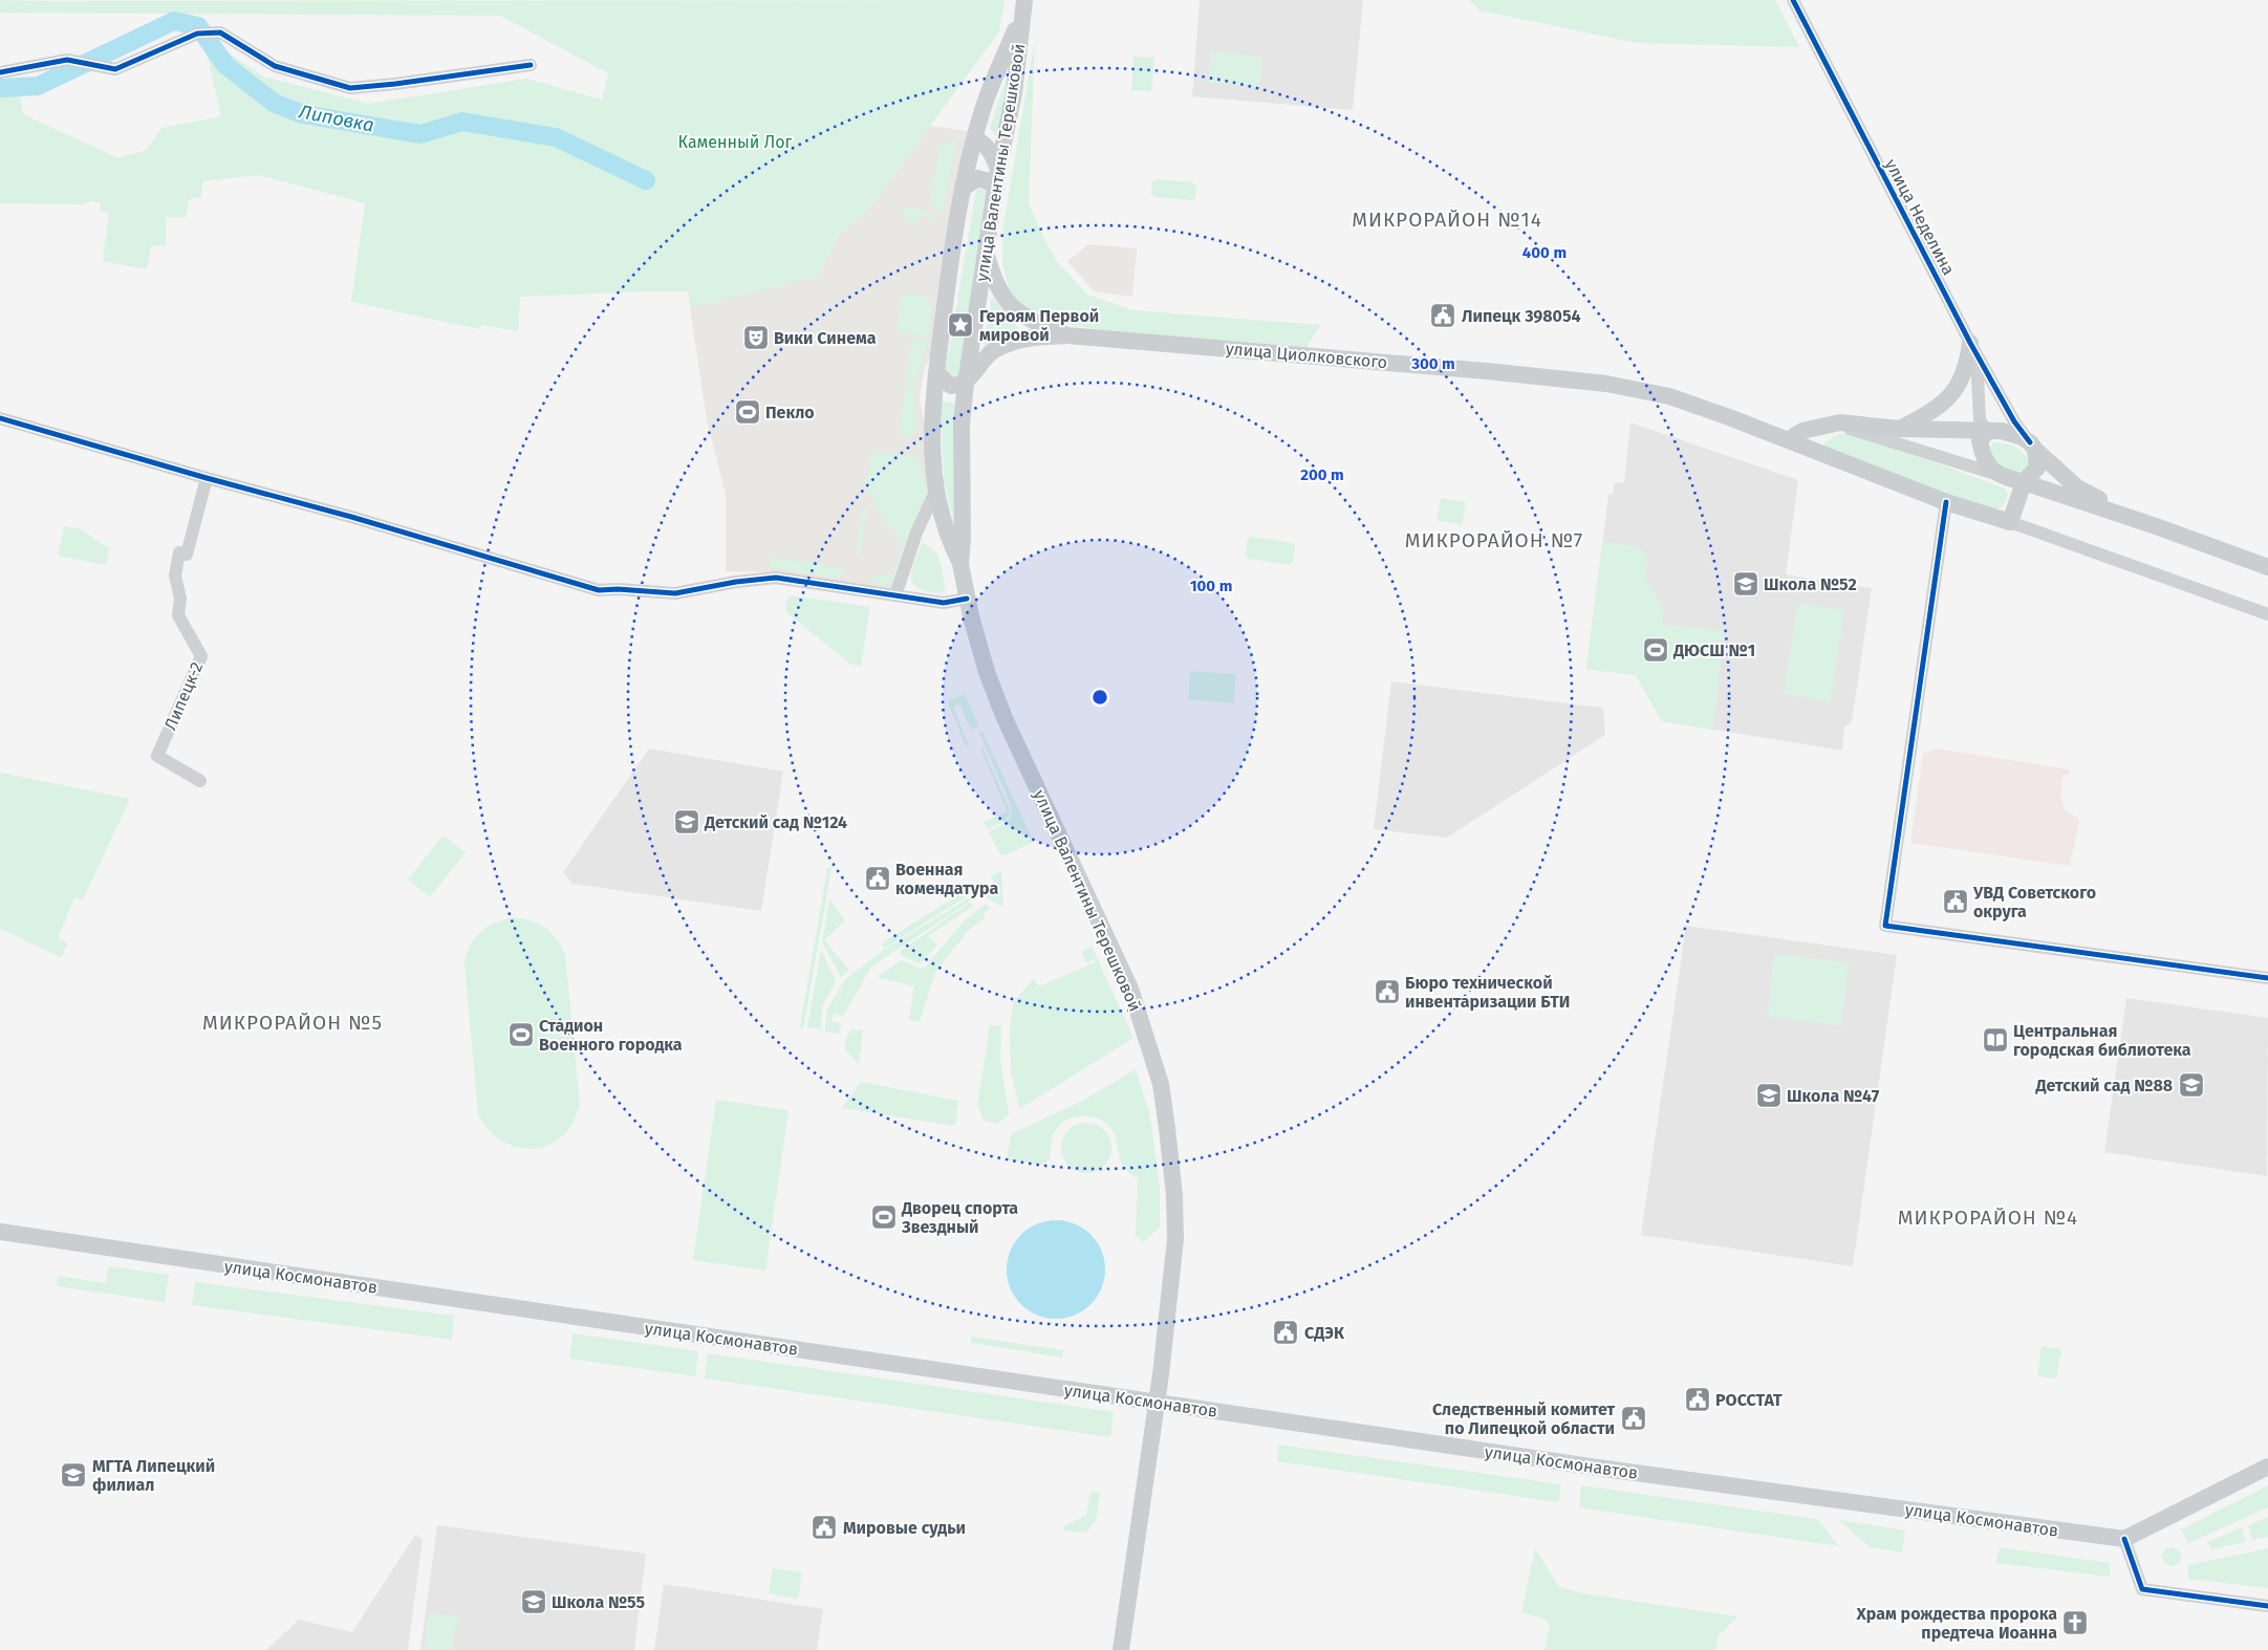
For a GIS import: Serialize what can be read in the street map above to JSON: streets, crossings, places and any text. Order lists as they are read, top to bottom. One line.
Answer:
{"streets":{"main road":["улица Валентины Терешковой","улица Циолковского","улица Космонавтов"],"street":["улица Неделина","Липецк-2"]},"crossings":[["улица Валентины Терешковой","улица Космонавтов"]],"districts":["МИКРОРАЙОН №14","МИКРОРАЙОН №7","МИКРОРАЙОН №5","МИКРОРАЙОН №4"],"water":["Липовка"],"parks":["Каменный Лог"],"places":{"public building":["Липецк 398054","Военная комендатура","УВД Советского округа","Бюро технической инвентаризации БТИ","СДЭК","РОССТАТ","Следственный комитет по Липецкой области","Мировые судьи"],"place":["Героям Первой мировой"],"theatre":["Вики Синема"],"sports":["Пекло","ДЮСШ №1","Стадион Военного городка","Дворец спорта Звездный"],"school or university":["Школа №52","Детский сад №124","Детский сад №88","Школа №47","МГТА Липецкий филиал","Школа №55"],"library":["Центральная городская библиотека"],"church":["Храм рождества пророка предтеча Иоанна"]},"rings":["400 m","300 m","200 m","100 m"]}
